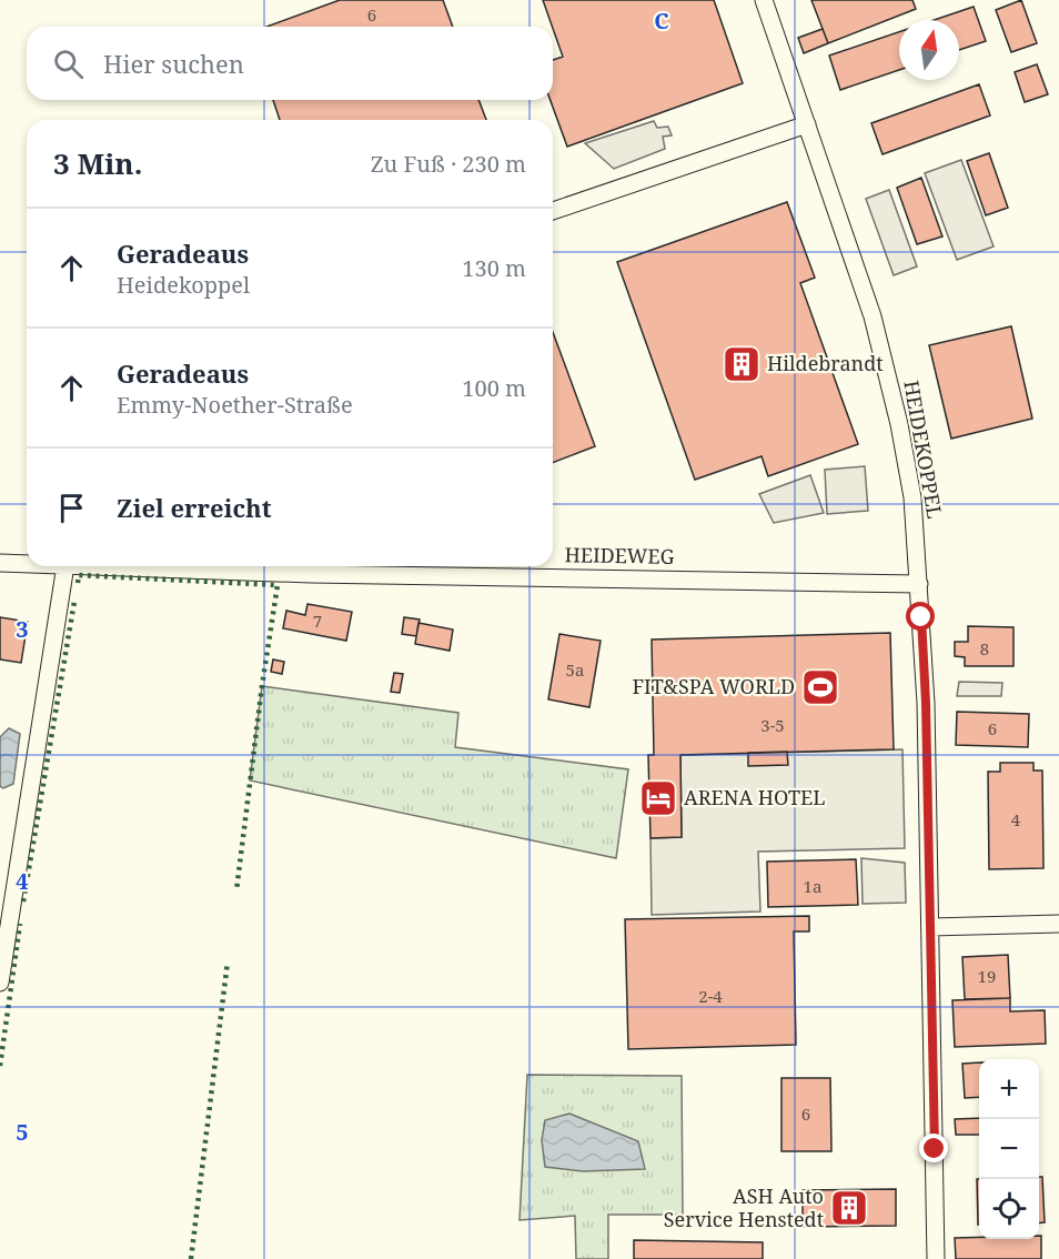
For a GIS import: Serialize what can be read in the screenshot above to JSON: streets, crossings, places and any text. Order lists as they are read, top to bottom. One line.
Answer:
{"streets":{"street":["HEIDEKOPPEL","HEIDEWEG"]},"crossings":[["HEIDEKOPPEL","HEIDEWEG"]],"places":{"building":["Hildebrandt","ASH Auto Service Henstedt"],"sports":["FIT&SPA WORLD"],"hotel":["ARENA HOTEL"]},"house_numbers":["6","7","8","5a","3-5","6","4","1a","19","2-4","6"],"north":"top","page":{"search":"Hier suchen","heading":["3 Min.","Zu Fuß · 230 m"],"list":[["Geradeaus","Heidekoppel","130 m"],["Geradeaus","Emmy-Noether-Straße","100 m"],"Ziel erreicht"],"map_buttons":["+","−"]},"grid":{"columns":["C"],"rows":["3","4","5"]}}
